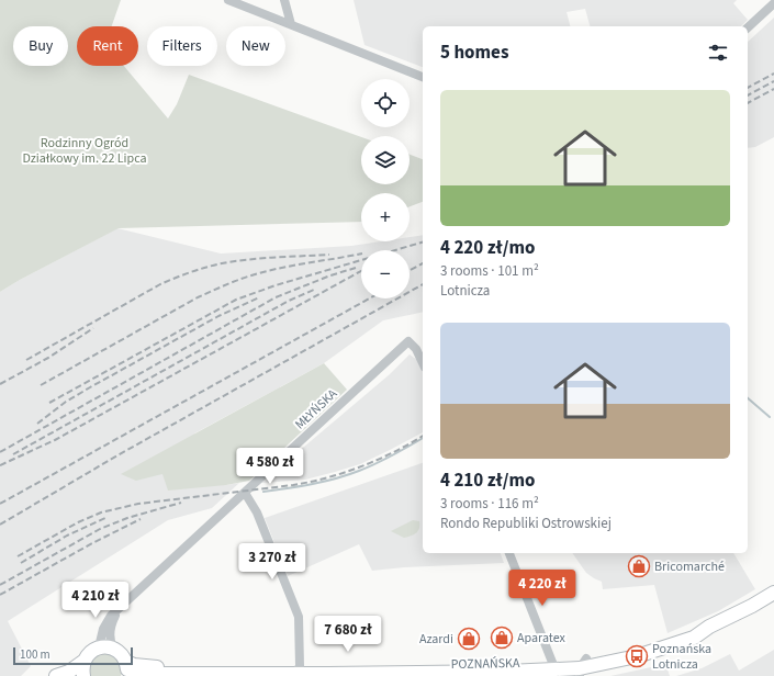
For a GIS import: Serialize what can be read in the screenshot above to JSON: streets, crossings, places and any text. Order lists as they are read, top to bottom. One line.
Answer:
{"streets":{"main road":["POZNAŃSKA"],"street":["MŁYŃSKA"]},"parks":["Rodzinny Ogród Działkowy im. 22 Lipca"],"places":{"shop":["Bricomarché","Aparatex","Azardi"],"bus stop":["Poznańska Lotnicza"]},"scale_bar":"100 m","page":{"chip":["Buy","Rent","Filters","New"],"heading":"5 homes","map_buttons":["+","−"],"list":[{"name":"4 220 zł/mo","note":"3 rooms · 101 m² · Lotnicza"},{"name":"4 210 zł/mo","note":"3 rooms · 116 m² · Rondo Republiki Ostrowskiej"}],"price":["4 580 zł","3 270 zł","4 220 zł","4 210 zł","7 680 zł"],"scale":"100 m"}}
